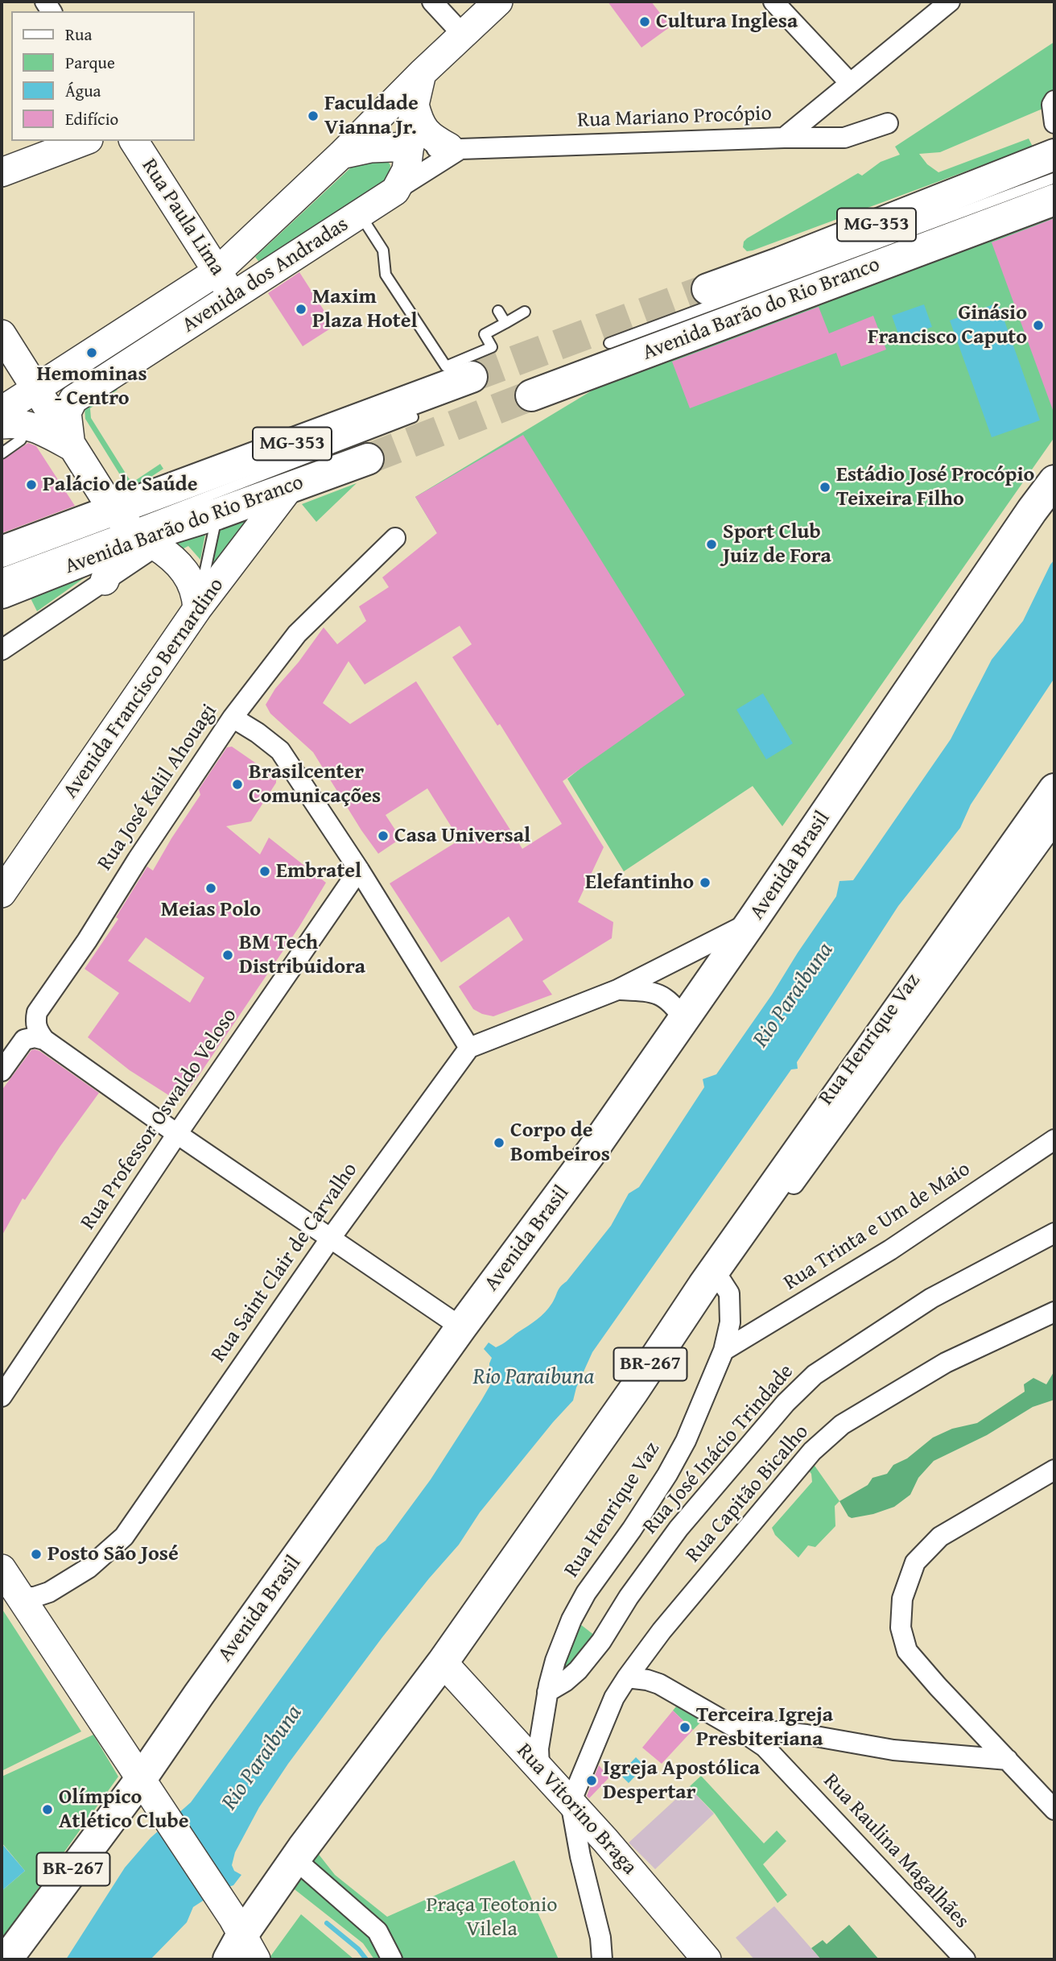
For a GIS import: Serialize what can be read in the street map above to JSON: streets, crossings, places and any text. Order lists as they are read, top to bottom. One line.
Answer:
{"streets":{"main road":["Rua Paula Lima","MG-353","Avenida dos Andradas","Avenida Barão do Rio Branco","Avenida Francisco Bernardino","Avenida Brasil","BR-267","Rua Vitorino Braga"],"street":["Rua Mariano Procópio","Rua José Kalil Ahouagi","Rua Henrique Vaz","Rua Professor Oswaldo Veloso","Rua Trinta e Um de Maio","Rua Saint Clair de Carvalho","Rua José Inácio Trindade","Rua Capitão Bicalho","Rua Raulina Magalhães"]},"crossings":[["Rua Paula Lima","Avenida dos Andradas"],["Avenida Barão do Rio Branco","Avenida Francisco Bernardino"],["Rua Henrique Vaz","Rua Trinta e Um de Maio"],["Rua Henrique Vaz","BR-267"],["Rua Henrique Vaz","Rua José Inácio Trindade"],["Rua Henrique Vaz","Rua Vitorino Braga"],["BR-267","Rua Vitorino Braga"],["Rua Capitão Bicalho","Rua Vitorino Braga"],["Rua Capitão Bicalho","Rua Raulina Magalhães"]],"water":["Rio Paraibuna"],"parks":["Praça Teotonio Vilela"],"places":["Cultura Inglesa","Faculdade Vianna Jr.","Maxim Plaza Hotel","Ginásio Francisco Caputo","Hemominas - Centro","Palácio de Saúde","Estádio José Procópio Teixeira Filho","Sport Club Juiz de Fora","Brasilcenter Comunicações","Casa Universal","Embratel","Elefantinho","Meias Polo","BM Tech Distribuidora","Corpo de Bombeiros","Posto São José","Terceira Igreja Presbiteriana","Igreja Apostólica Despertar","Olímpico Atlético Clube"],"legend":["Rua","Parque","Água","Edifício"]}
